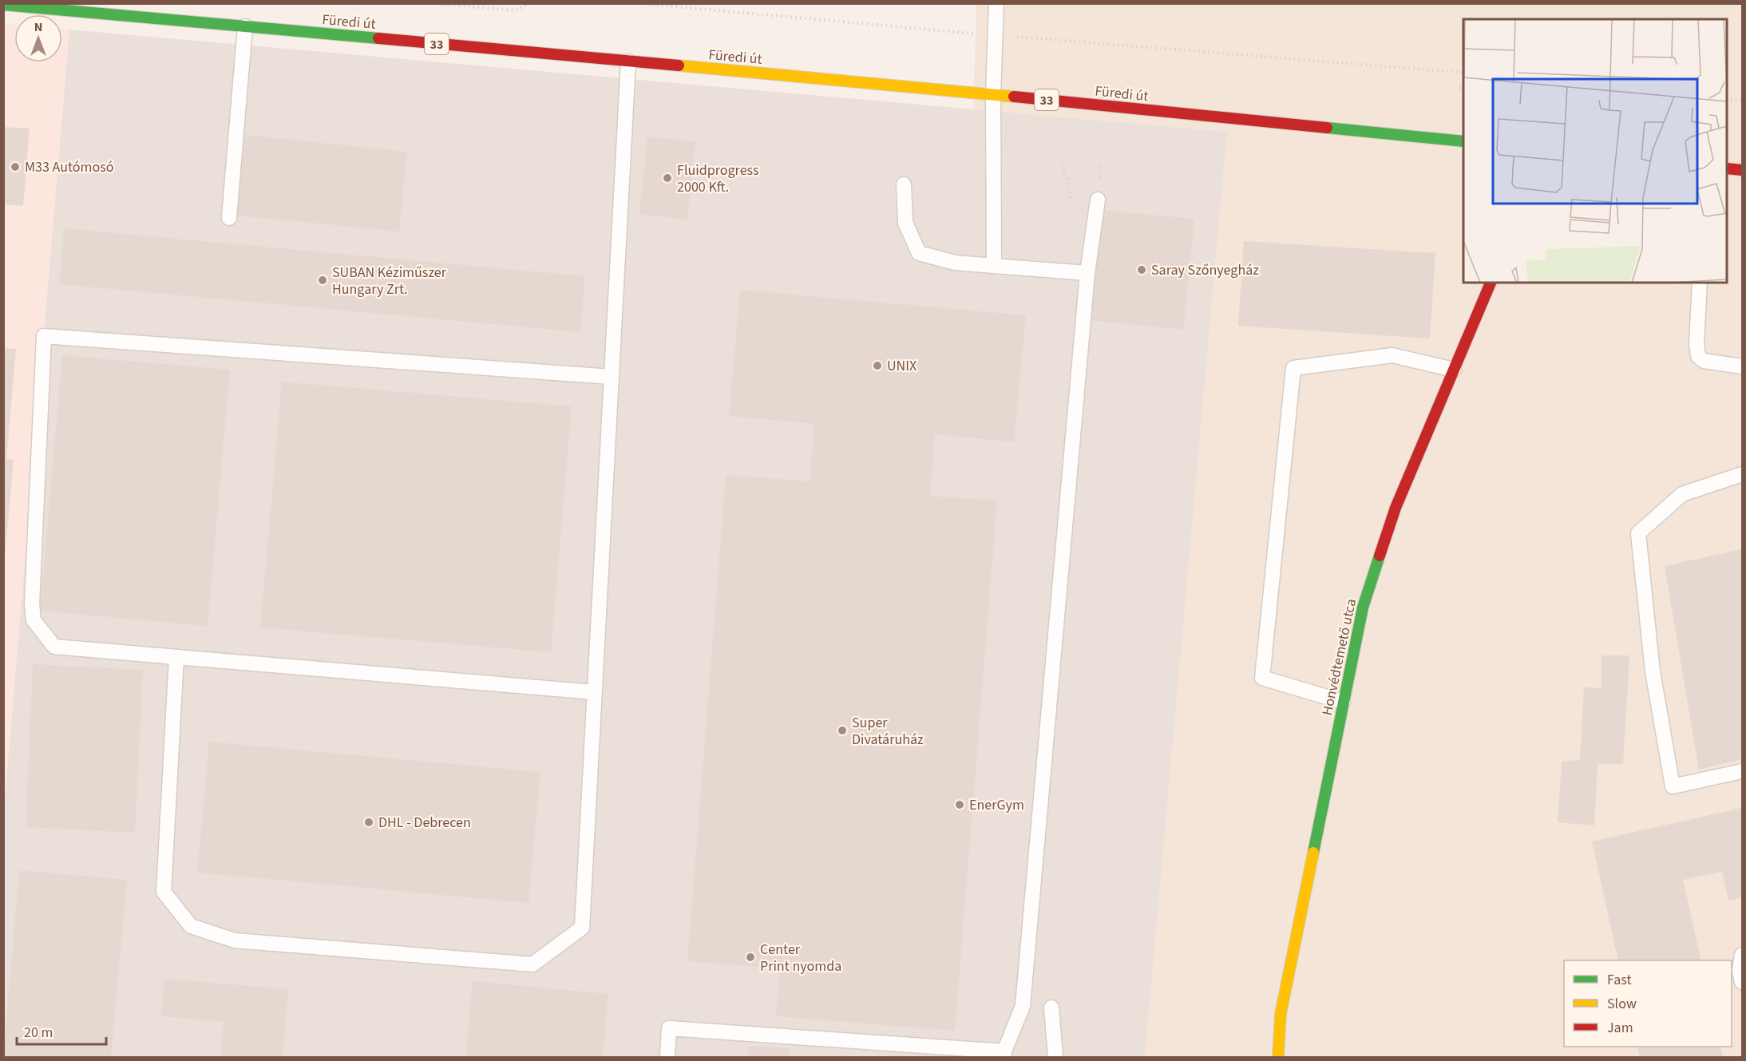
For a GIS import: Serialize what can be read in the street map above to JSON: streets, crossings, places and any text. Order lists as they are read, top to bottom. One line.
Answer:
{"streets":{"main road":["Füredi út","33","Honvédtemető utca"]},"places":["M33 Autómosó","Fluidprogress 2000 Kft.","Saray Szőnyegház","SUBAN Kéziműszer Hungary Zrt.","UNIX","Super Divatáruház","EnerGym","DHL - Debrecen","Center Print nyomda"],"legend":["Fast","Slow","Jam"],"scale_bar":"20 m","north":"top"}
